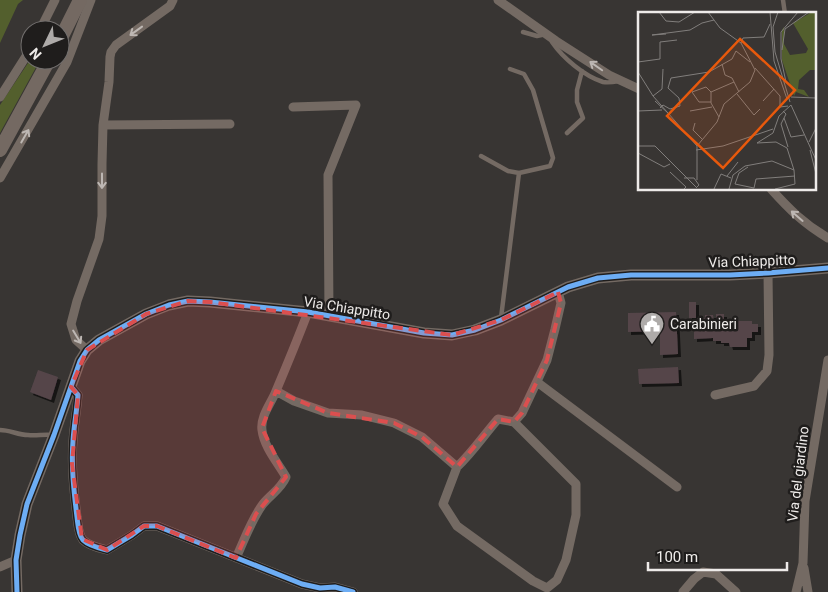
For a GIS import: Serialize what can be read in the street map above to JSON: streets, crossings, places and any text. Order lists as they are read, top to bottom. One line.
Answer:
{"streets":{"street":["Via Chiappitto","Via del giardino"]},"places":{"public building":["Carabinieri"]},"scale_bar":"100 m","north":"bottom left"}
